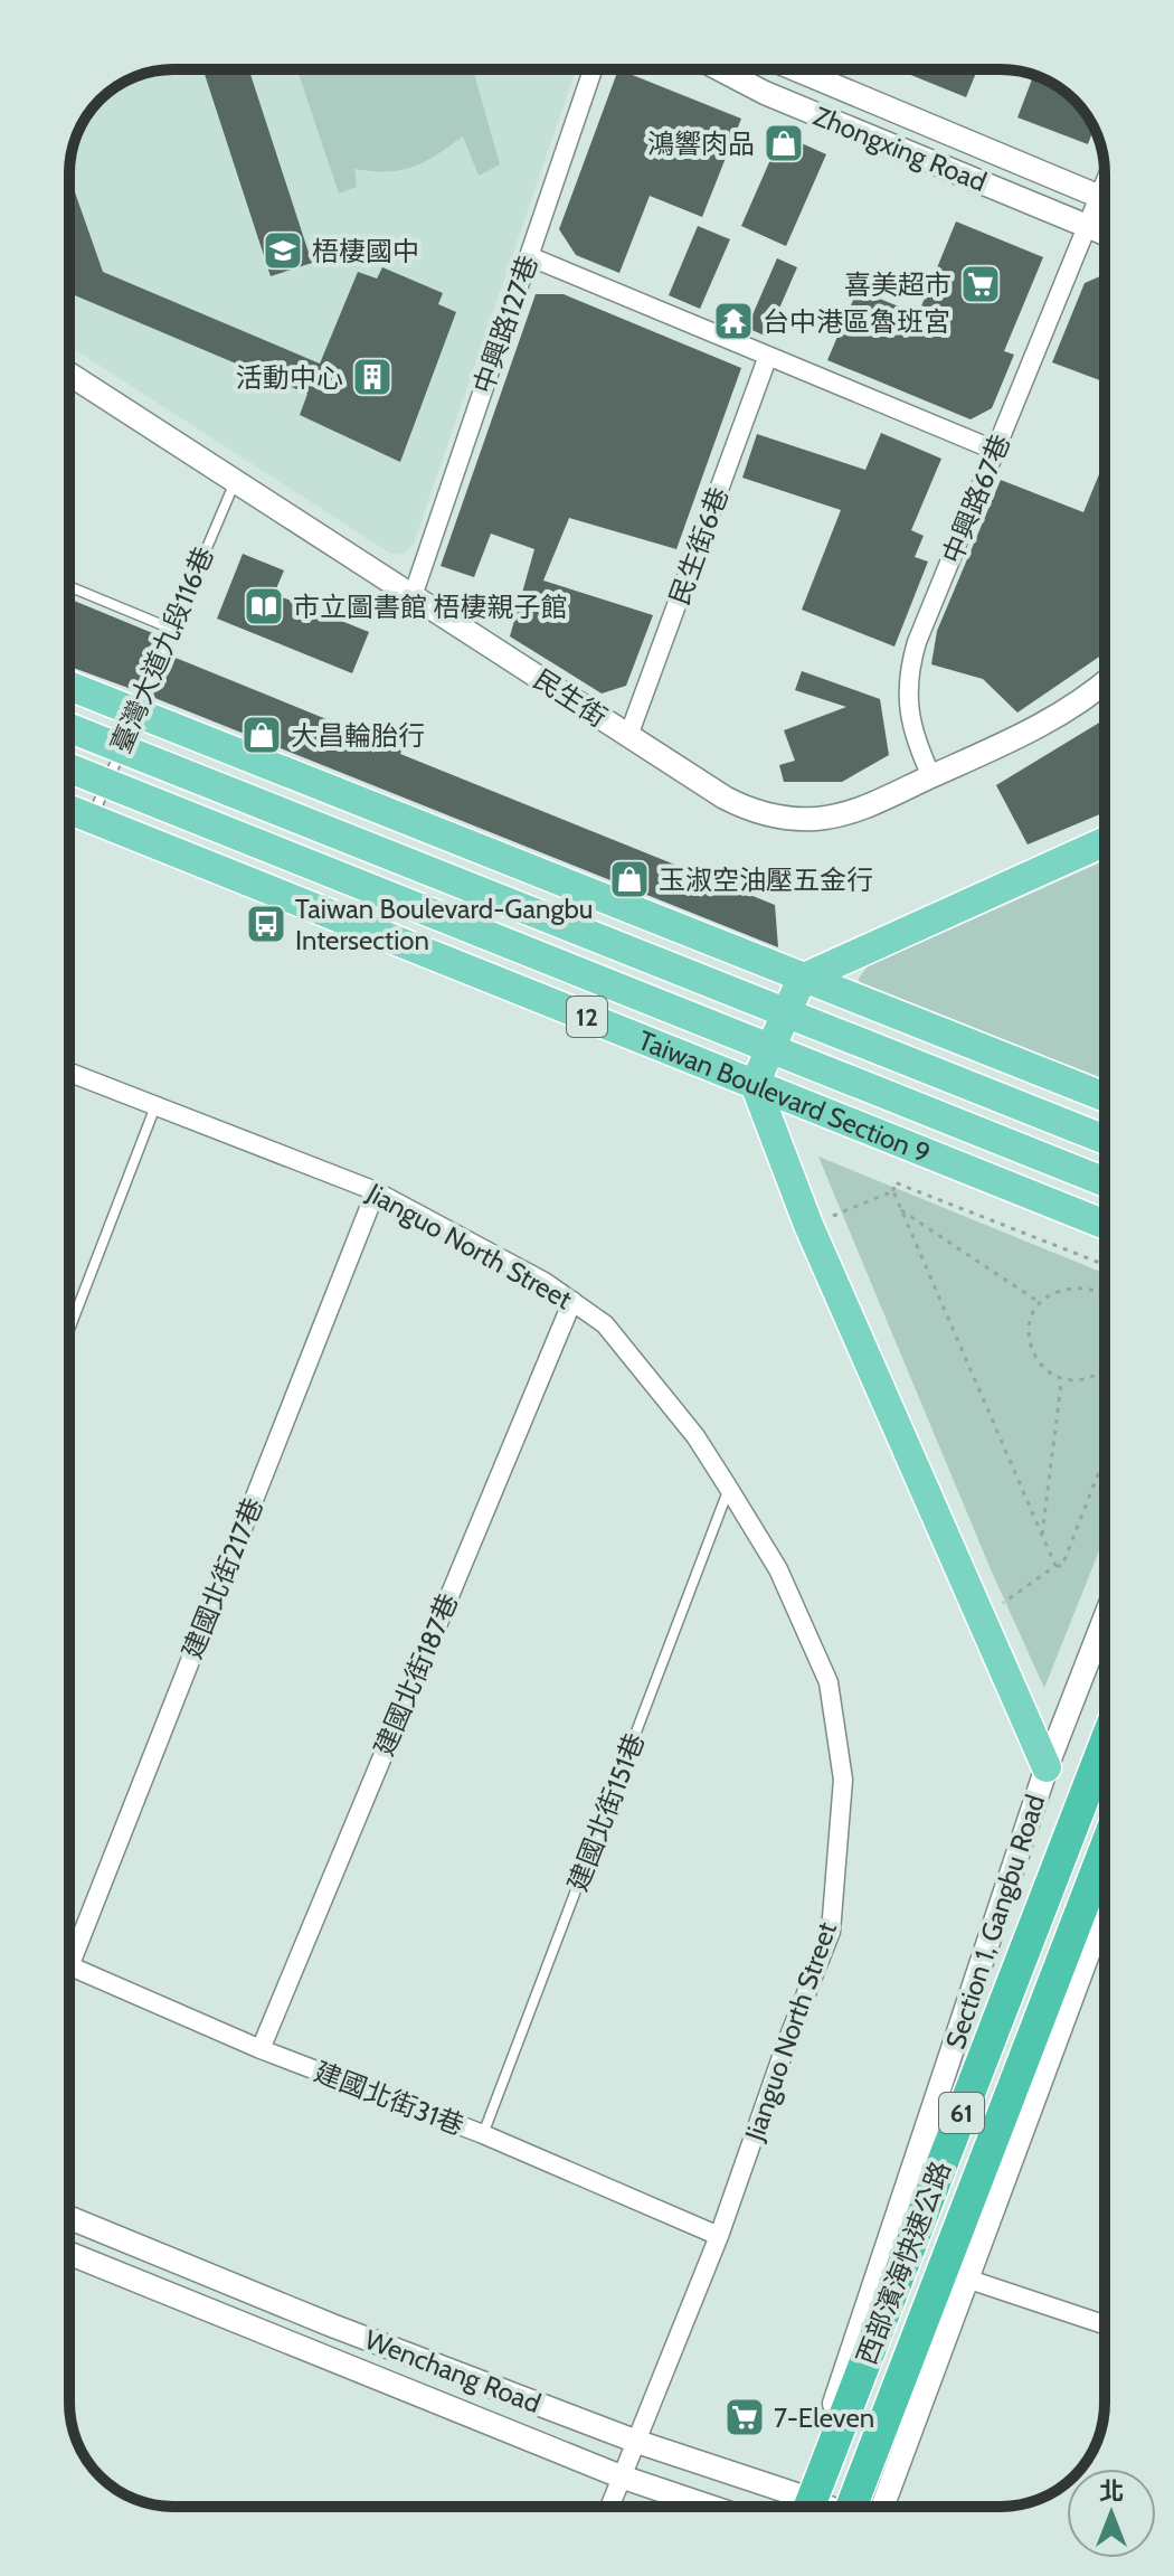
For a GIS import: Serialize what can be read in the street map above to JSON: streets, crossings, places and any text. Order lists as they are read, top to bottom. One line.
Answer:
{"streets":{"highway":["61","西部濱海快速公路"],"main road":["12","Taiwan Boulevard Section 9"],"street":["Zhongxing Road","中興路127巷","中興路67巷","民生街6巷","民生街","Jianguo North Street","建國北街217巷","建國北街187巷","Section 1, Gangbu Road","建國北街31巷","Wenchang Road"],"lane":["臺灣大道九段116巷","建國北街151巷"]},"crossings":[["Zhongxing Road","中興路67巷"],["中興路127巷","民生街"],["中興路67巷","民生街"],["民生街6巷","民生街"],["臺灣大道九段116巷","民生街"],["臺灣大道九段116巷","Taiwan Boulevard Section 9"],["Jianguo North Street","建國北街217巷"],["Jianguo North Street","建國北街187巷"],["Jianguo North Street","建國北街151巷"],["Jianguo North Street","建國北街31巷"],["Jianguo North Street","Wenchang Road"],["建國北街187巷","建國北街31巷"],["建國北街151巷","建國北街31巷"],["Section 1, Gangbu Road","西部濱海快速公路"],["Section 1, Gangbu Road","Wenchang Road"],["西部濱海快速公路","Wenchang Road"]],"places":{"shop":["鴻響肉品","大昌輪胎行","玉淑空油壓五金行"],"school or university":["梧棲國中"],"supermarket":["喜美超市","7-Eleven"],"temple":["台中港區魯班宮"],"building":["活動中心"],"library":["市立圖書館 梧棲親子館"],"bus stop":["Taiwan Boulevard-Gangbu Intersection"]},"north":"top"}
